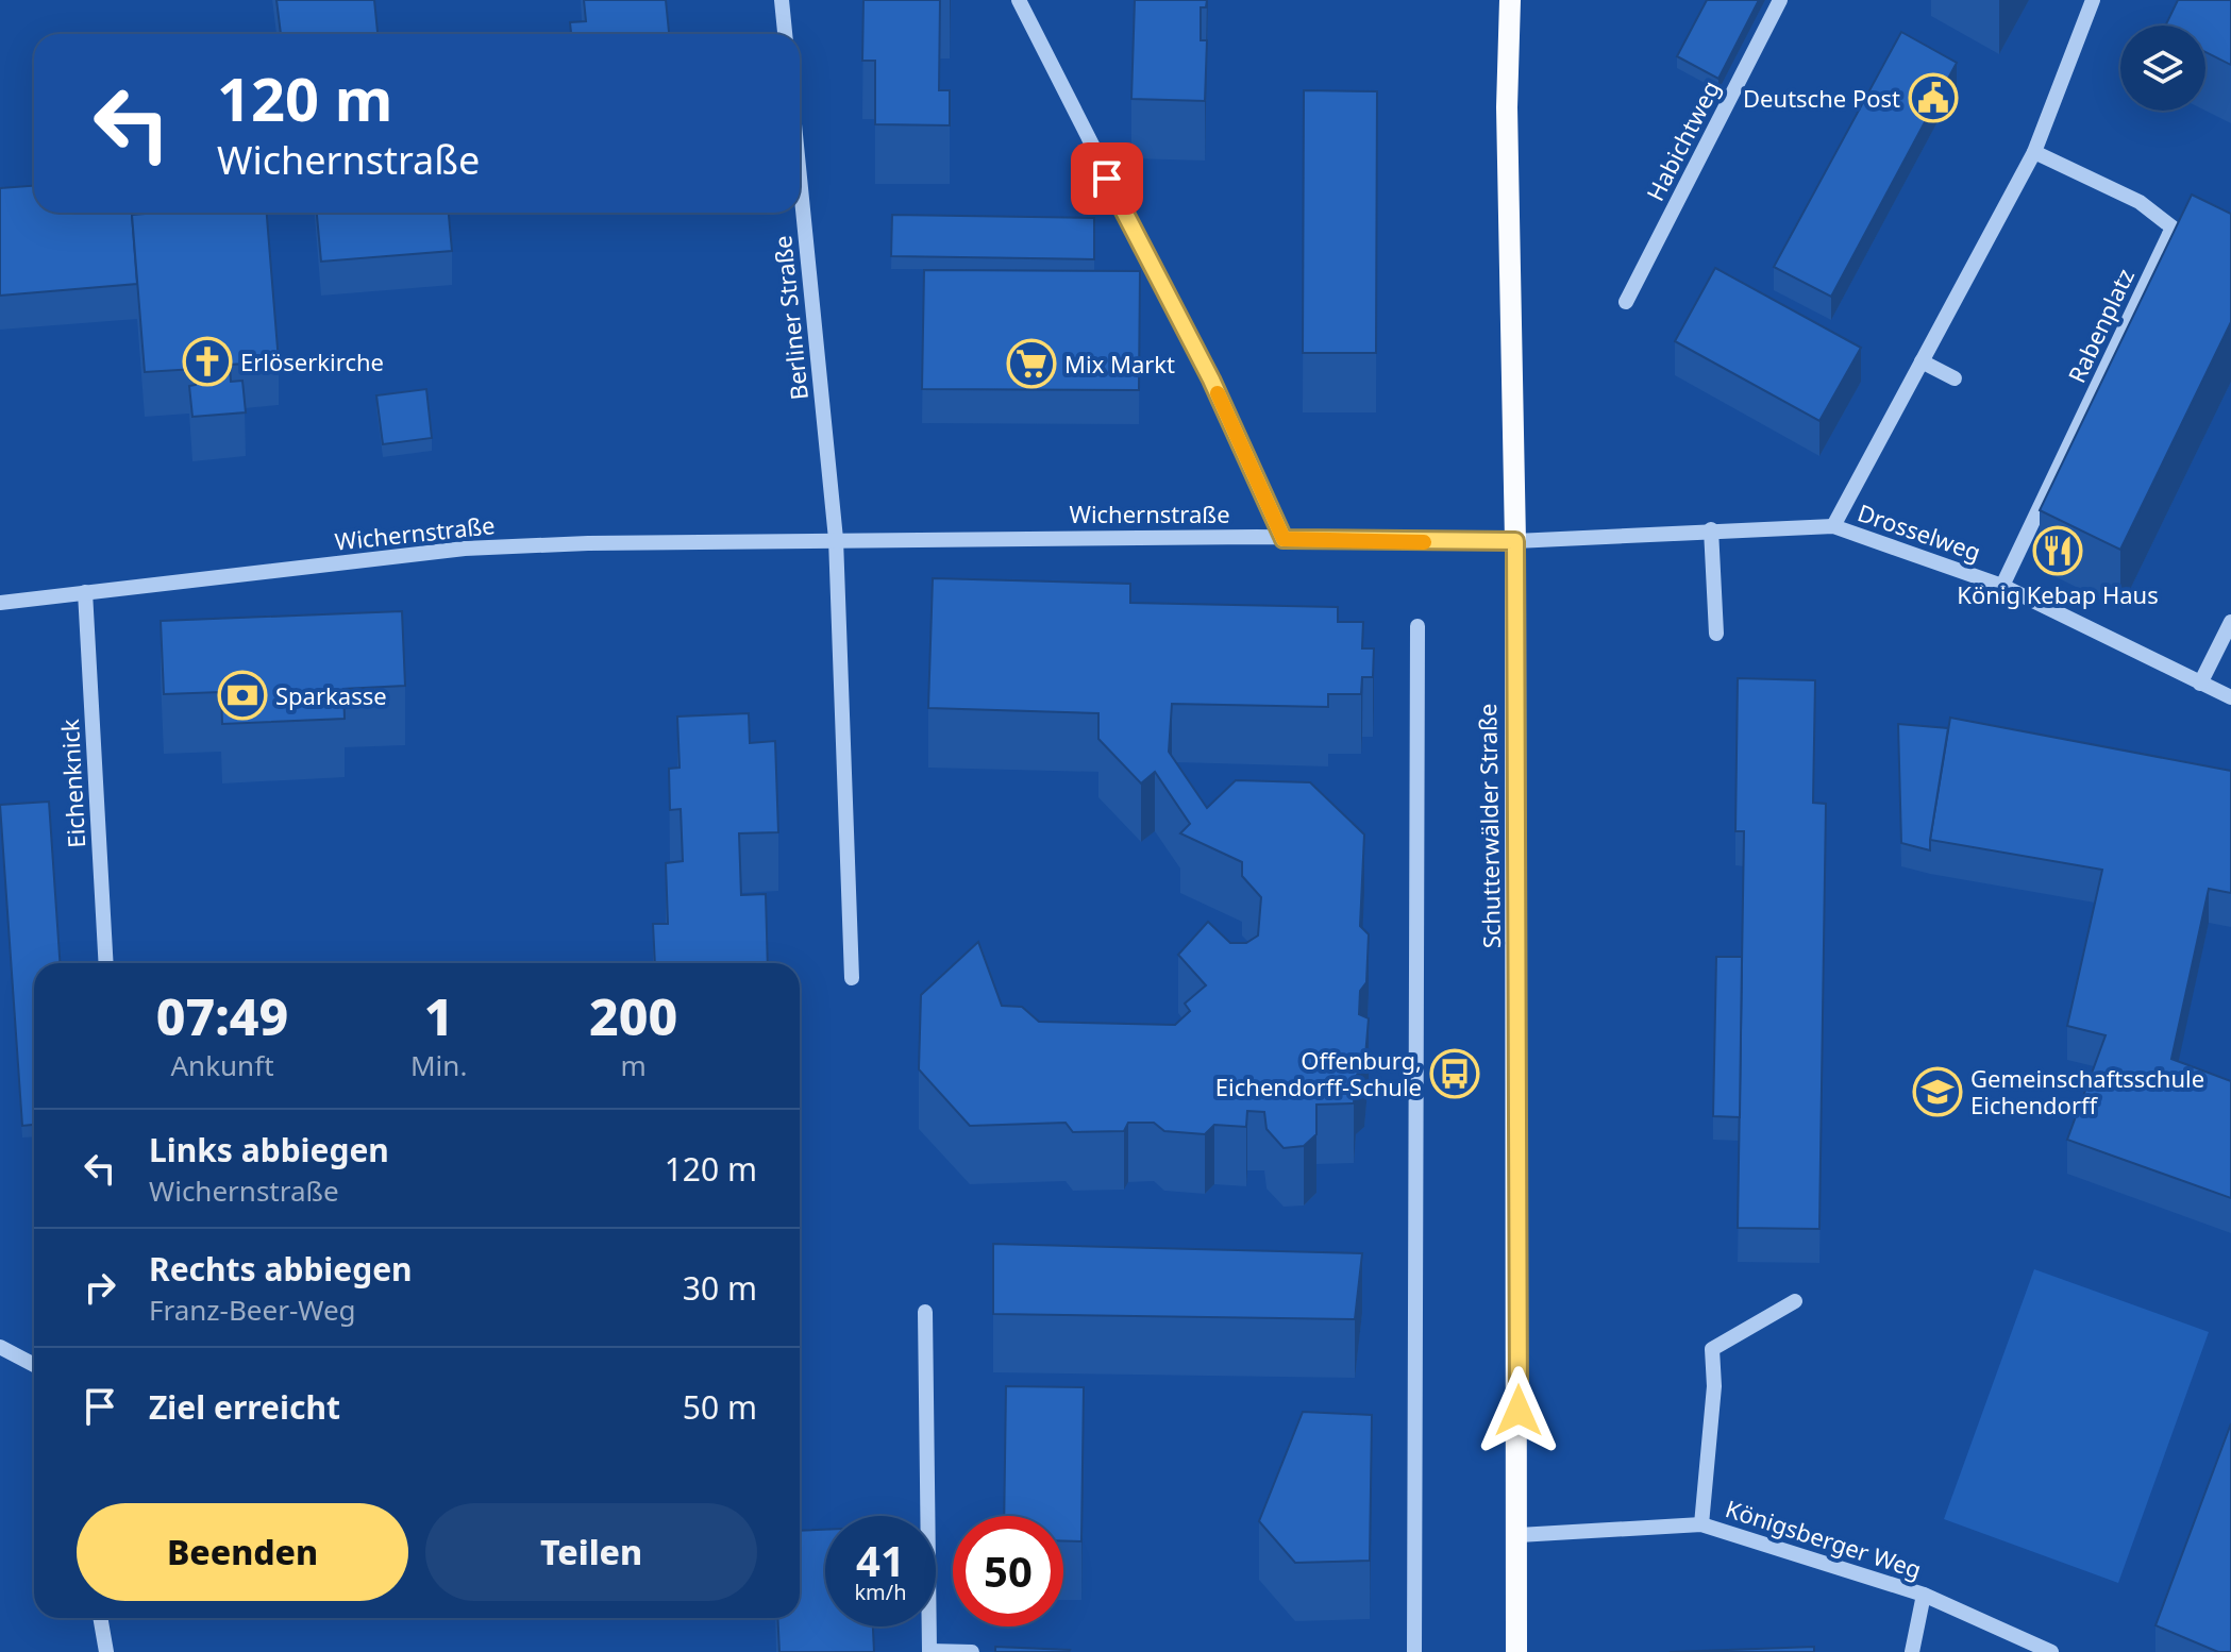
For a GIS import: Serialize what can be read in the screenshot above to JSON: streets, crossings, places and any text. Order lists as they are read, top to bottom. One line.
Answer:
{"streets":{"main road":["Schutterwälder Straße"],"street":["Habichtweg","Berliner Straße","Rabenplatz","Wichernstraße","Drosselweg","Eichenknick","Königsberger Weg"]},"crossings":[["Berliner Straße","Wichernstraße"],["Rabenplatz","Drosselweg"],["Wichernstraße","Drosselweg"],["Wichernstraße","Eichenknick"],["Wichernstraße","Schutterwälder Straße"],["Drosselweg","Schutterwälder Straße"],["Schutterwälder Straße","Königsberger Weg"]],"places":{"public building":["Deutsche Post"],"church":["Erlöserkirche"],"supermarket":["Mix Markt"],"restaurant":["König Kebap Haus"],"bank":["Sparkasse"],"bus stop":["Offenburg, Eichendorff-Schule"],"school or university":["Gemeinschaftsschule Eichendorff"]},"page":{"turn":["120 m","Wichernstraße"],"eta":["07:49","Ankunft","1","Min.","200","m"],"list":[{"name":"Links abbiegen","note":"Wichernstraße","value":"120 m"},{"name":"Rechts abbiegen","note":"Franz-Beer-Weg","value":"30 m"},{"name":"Ziel erreicht","value":"50 m"}],"buttons":["Beenden","Teilen"],"speed":"41 km/h","limit":"50"}}
